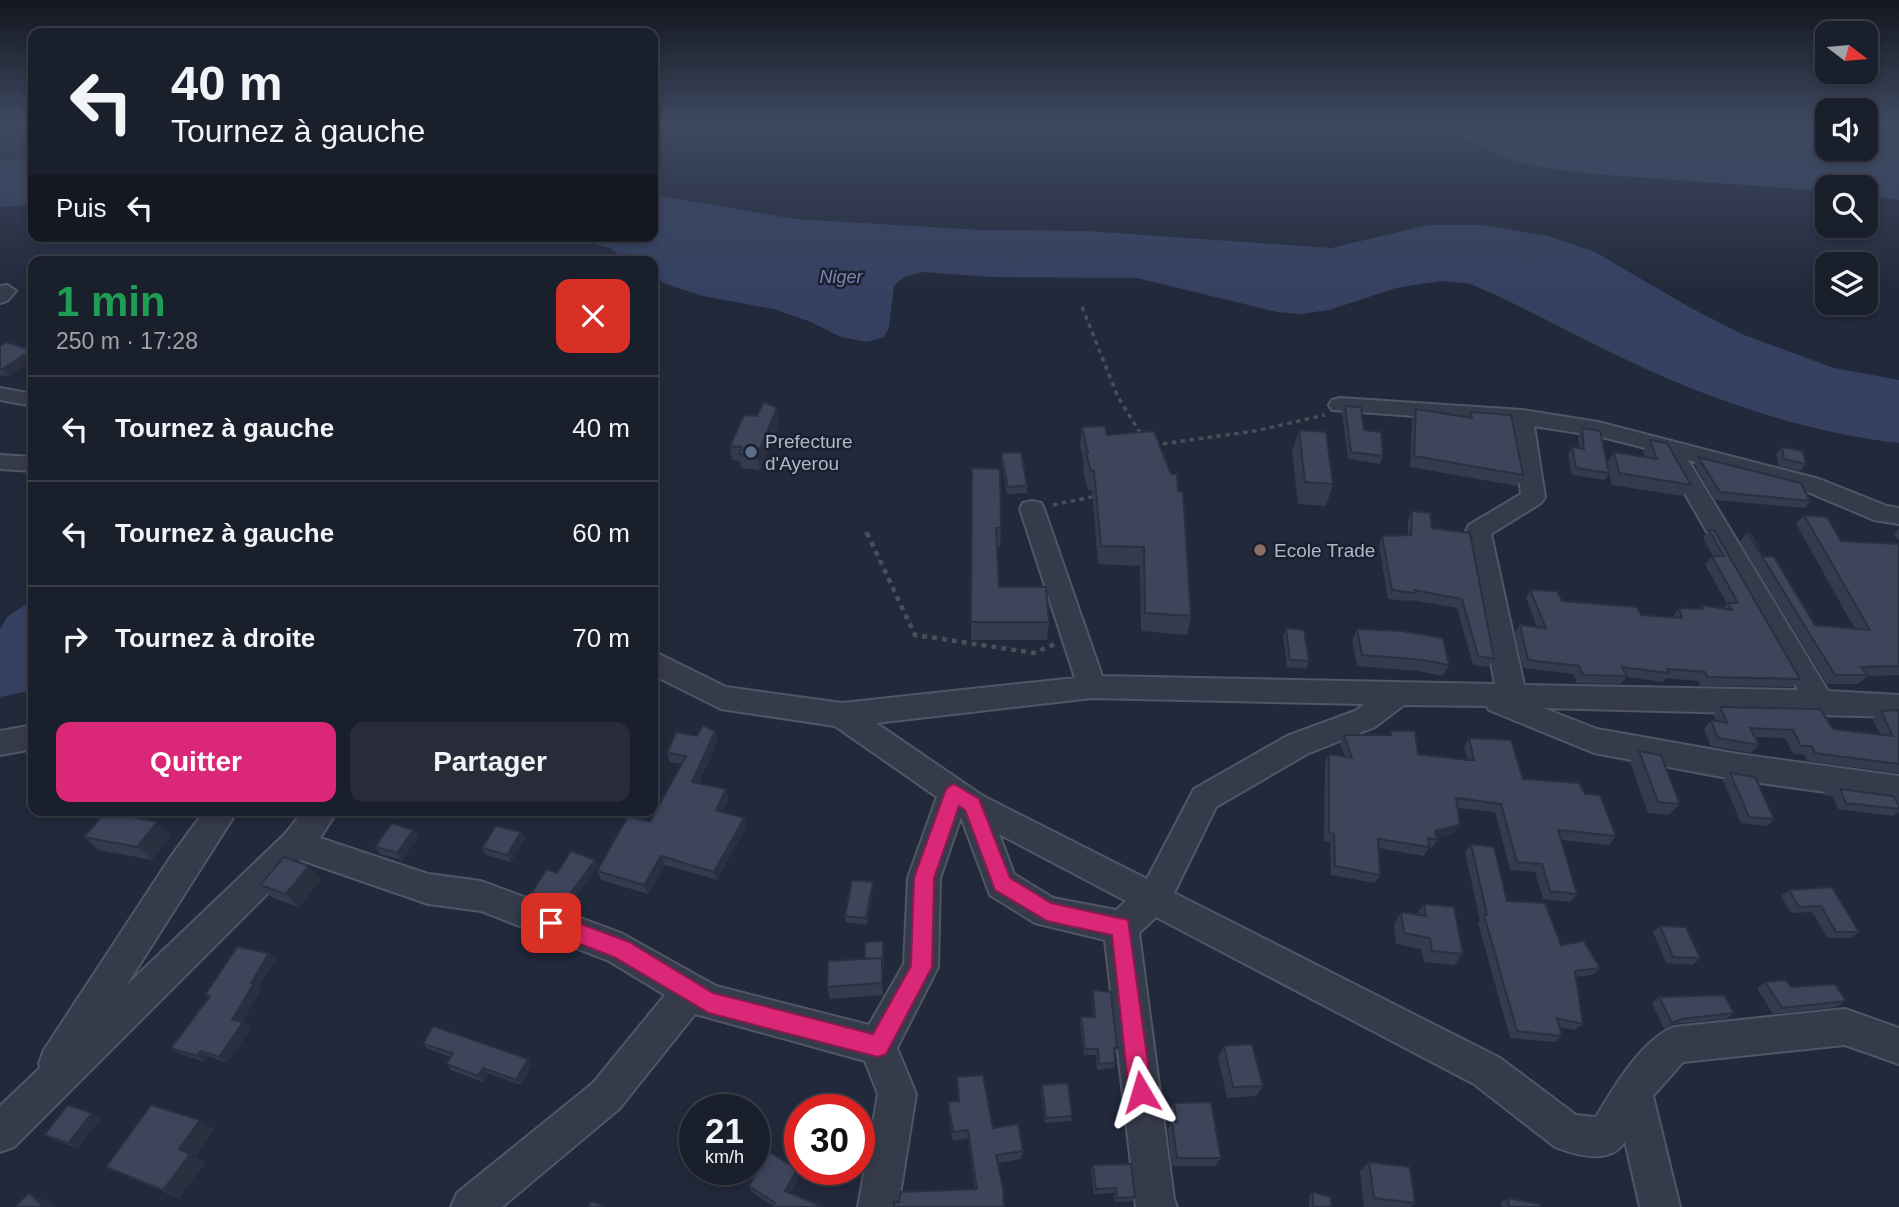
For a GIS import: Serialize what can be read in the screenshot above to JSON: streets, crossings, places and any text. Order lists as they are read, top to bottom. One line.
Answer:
{"water":["Niger"],"places":["Prefecture d'Ayerou","Ecole Trade"],"north":"right","page":{"turn":["40 m","Tournez à gauche"],"then":"Puis","heading":["1 min","250 m · 17:28"],"list":[{"name":"Tournez à gauche","value":"40 m"},{"name":"Tournez à gauche","value":"60 m"},{"name":"Tournez à droite","value":"70 m"}],"buttons":["Quitter","Partager"],"speed":"21 km/h","limit":"30"}}
